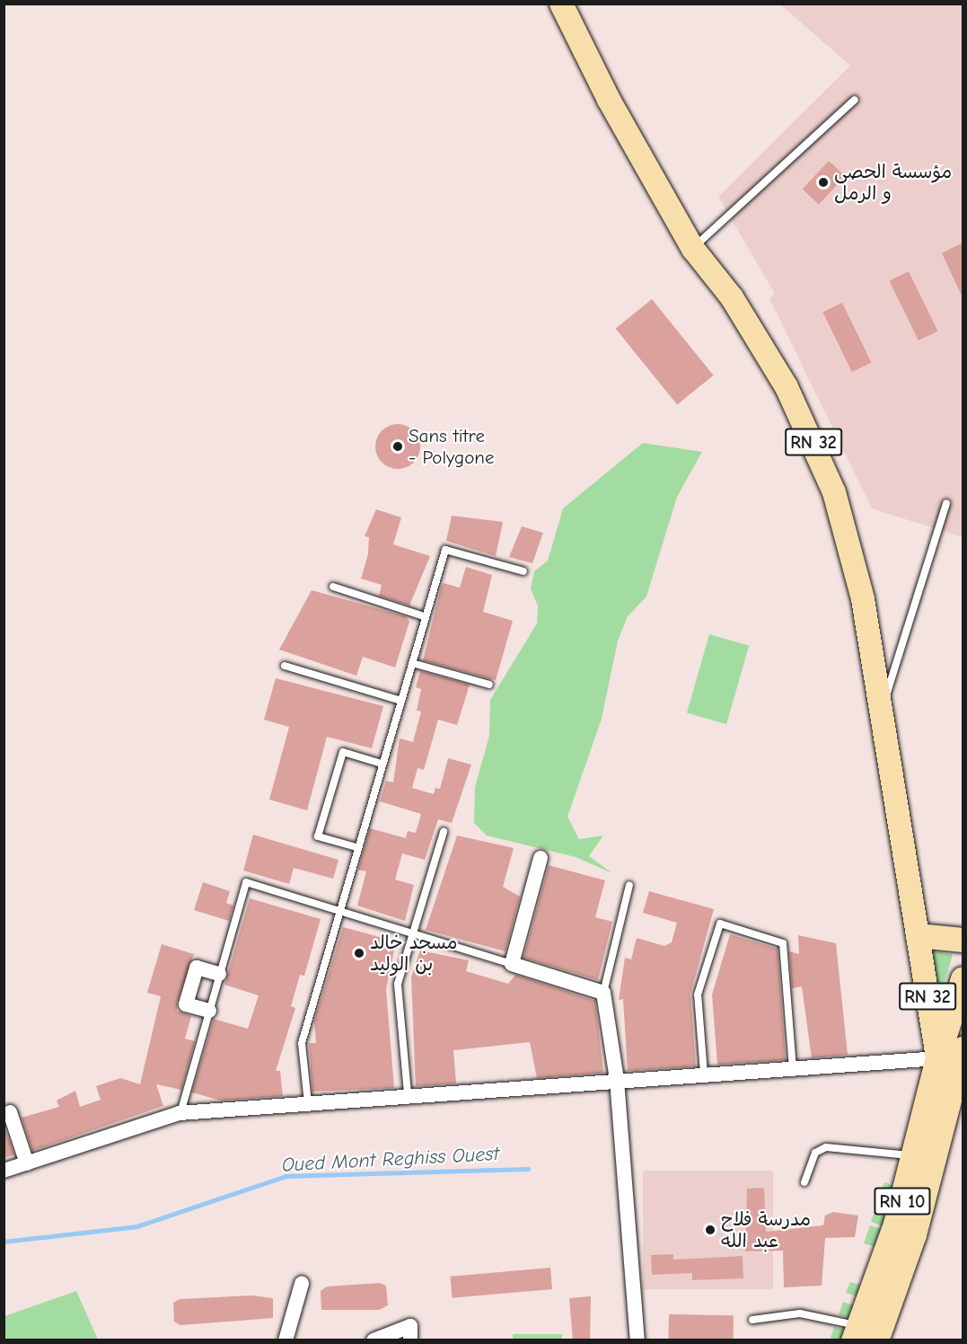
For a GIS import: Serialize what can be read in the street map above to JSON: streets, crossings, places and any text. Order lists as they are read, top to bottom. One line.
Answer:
{"streets":{"highway":["RN 10"],"main road":["RN 32"]},"crossings":[["RN 32","RN 10"]],"water":["Oued Mont Reghiss Ouest"],"places":["مؤسسة الحصى و الرمل","Sans titre - Polygone","مسجد خالد بن الوليد","مدرسة فلاح عبد الله"]}
